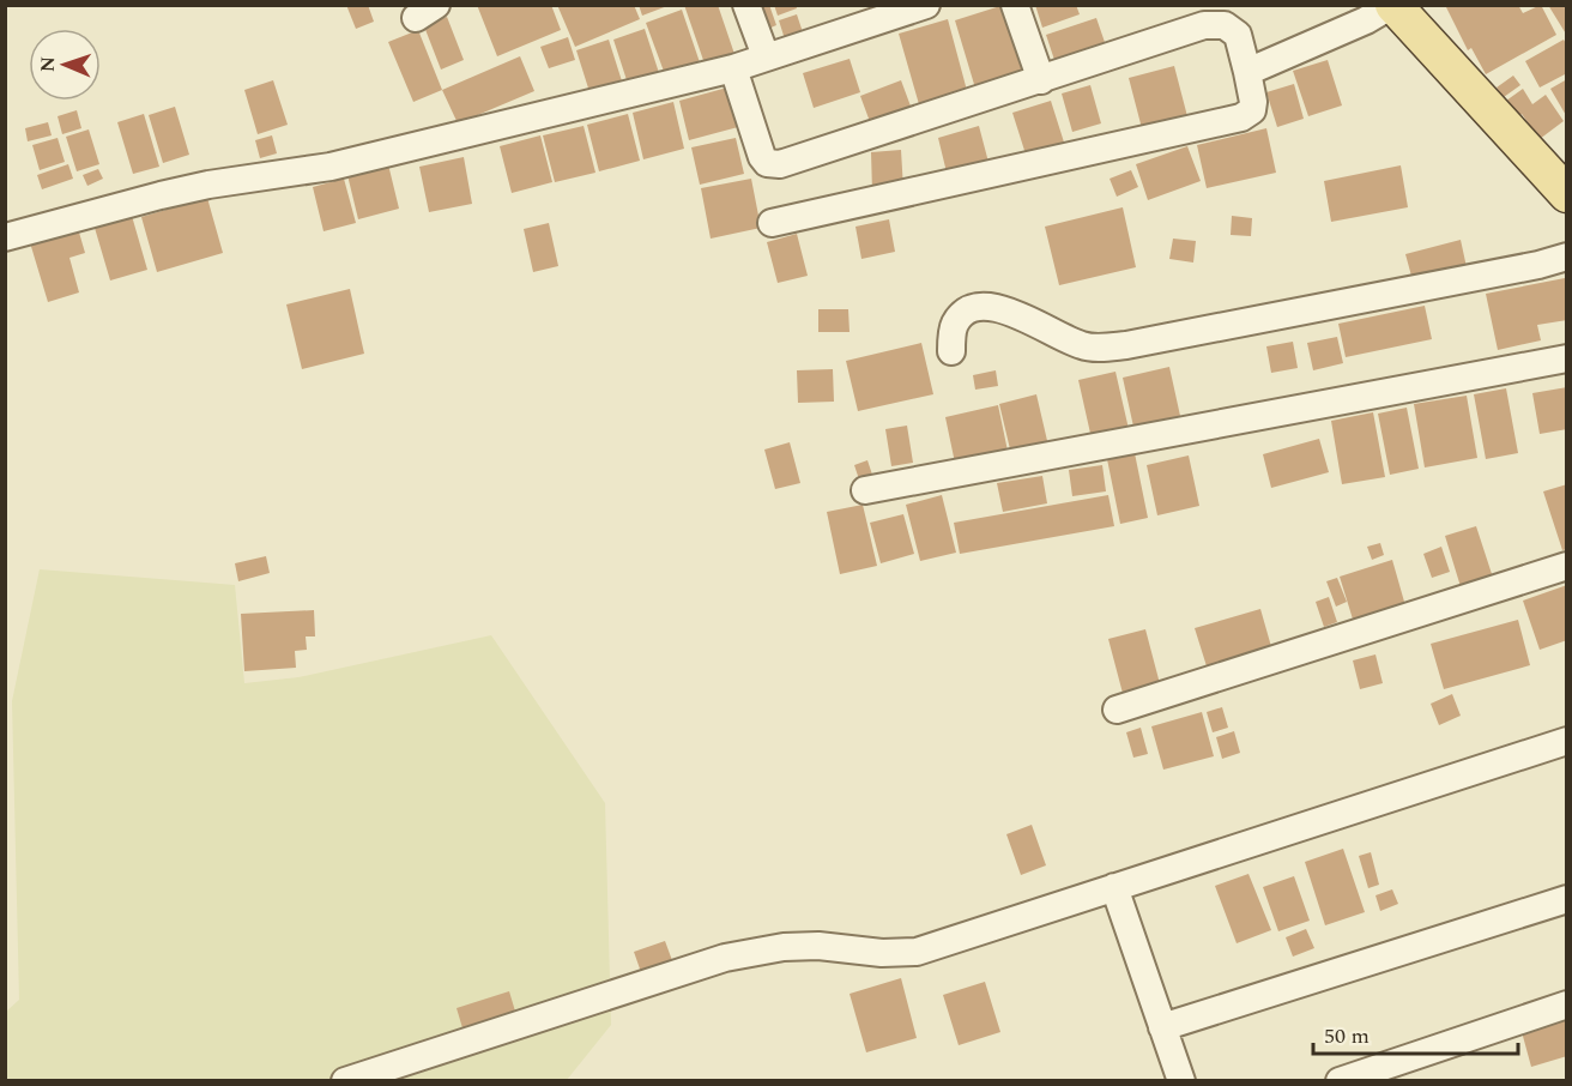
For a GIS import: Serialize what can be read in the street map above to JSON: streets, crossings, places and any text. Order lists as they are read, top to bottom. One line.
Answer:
{"scale_bar":"50 m","north":"left"}
